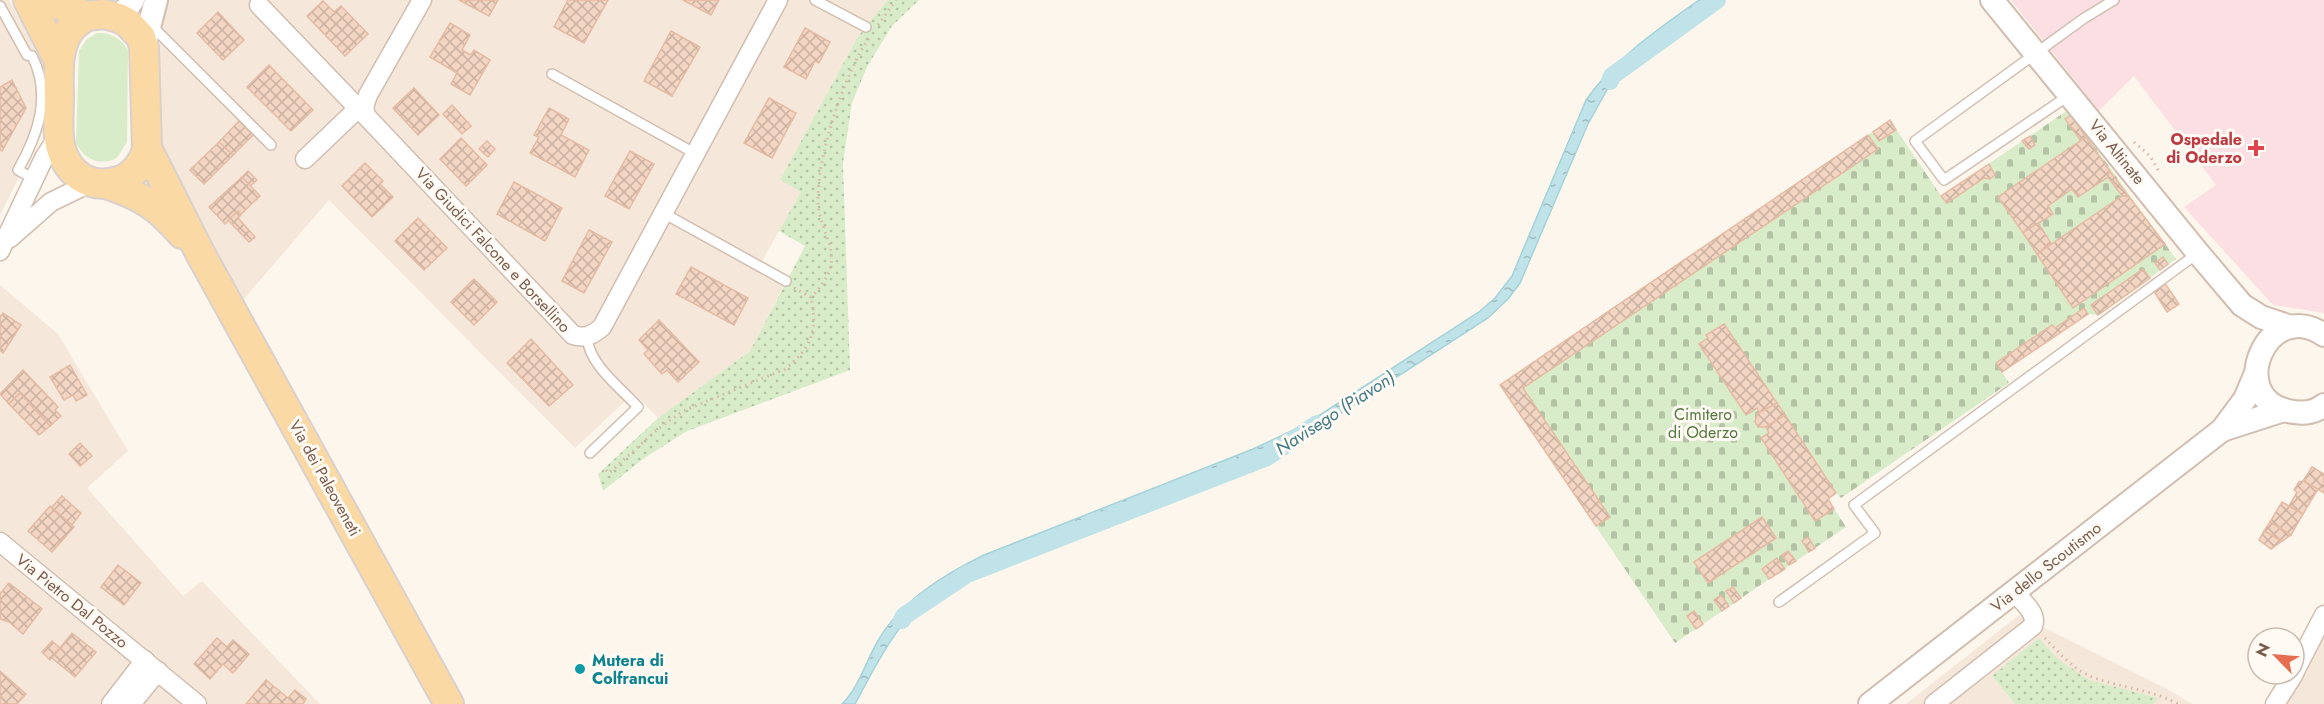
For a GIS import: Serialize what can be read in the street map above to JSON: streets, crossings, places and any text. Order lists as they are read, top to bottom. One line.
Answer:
{"streets":{"main road":["Via dei Paleoveneti"],"street":["Via Altinate","Via Giudici Falcone e Borsellino","Via dello Scoutismo","Via Pietro Dal Pozzo"]},"water":["Navisego (Piavon)"],"parks":["Cimitero di Oderzo"],"places":{"health":["Ospedale di Oderzo"],"other":["Mutera di Colfrancui"]},"north":"top left"}
